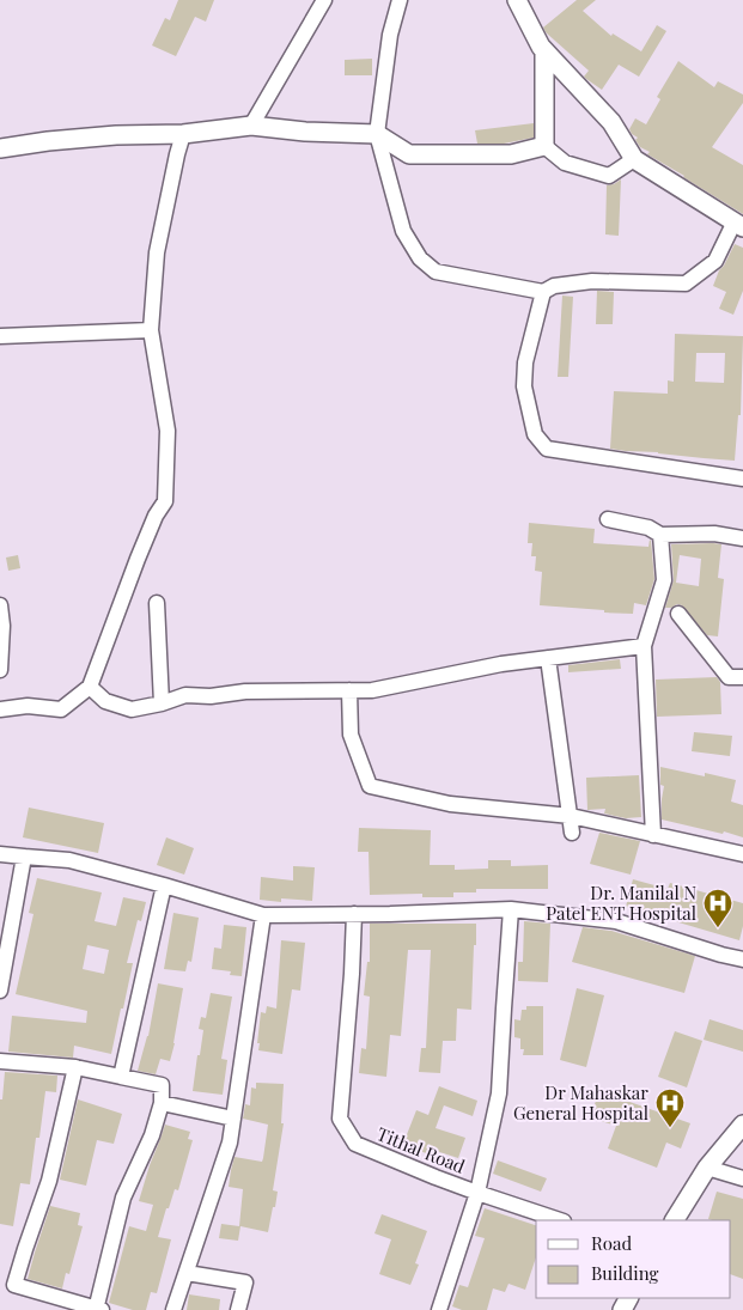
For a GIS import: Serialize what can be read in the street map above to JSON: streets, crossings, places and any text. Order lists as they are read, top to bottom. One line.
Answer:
{"streets":{"street":["Tithal Road"]},"places":{"hospital":["Dr. Manilal N Patel ENT Hospital","Dr Mahaskar General Hospital"]},"legend":["Road","Building"]}
